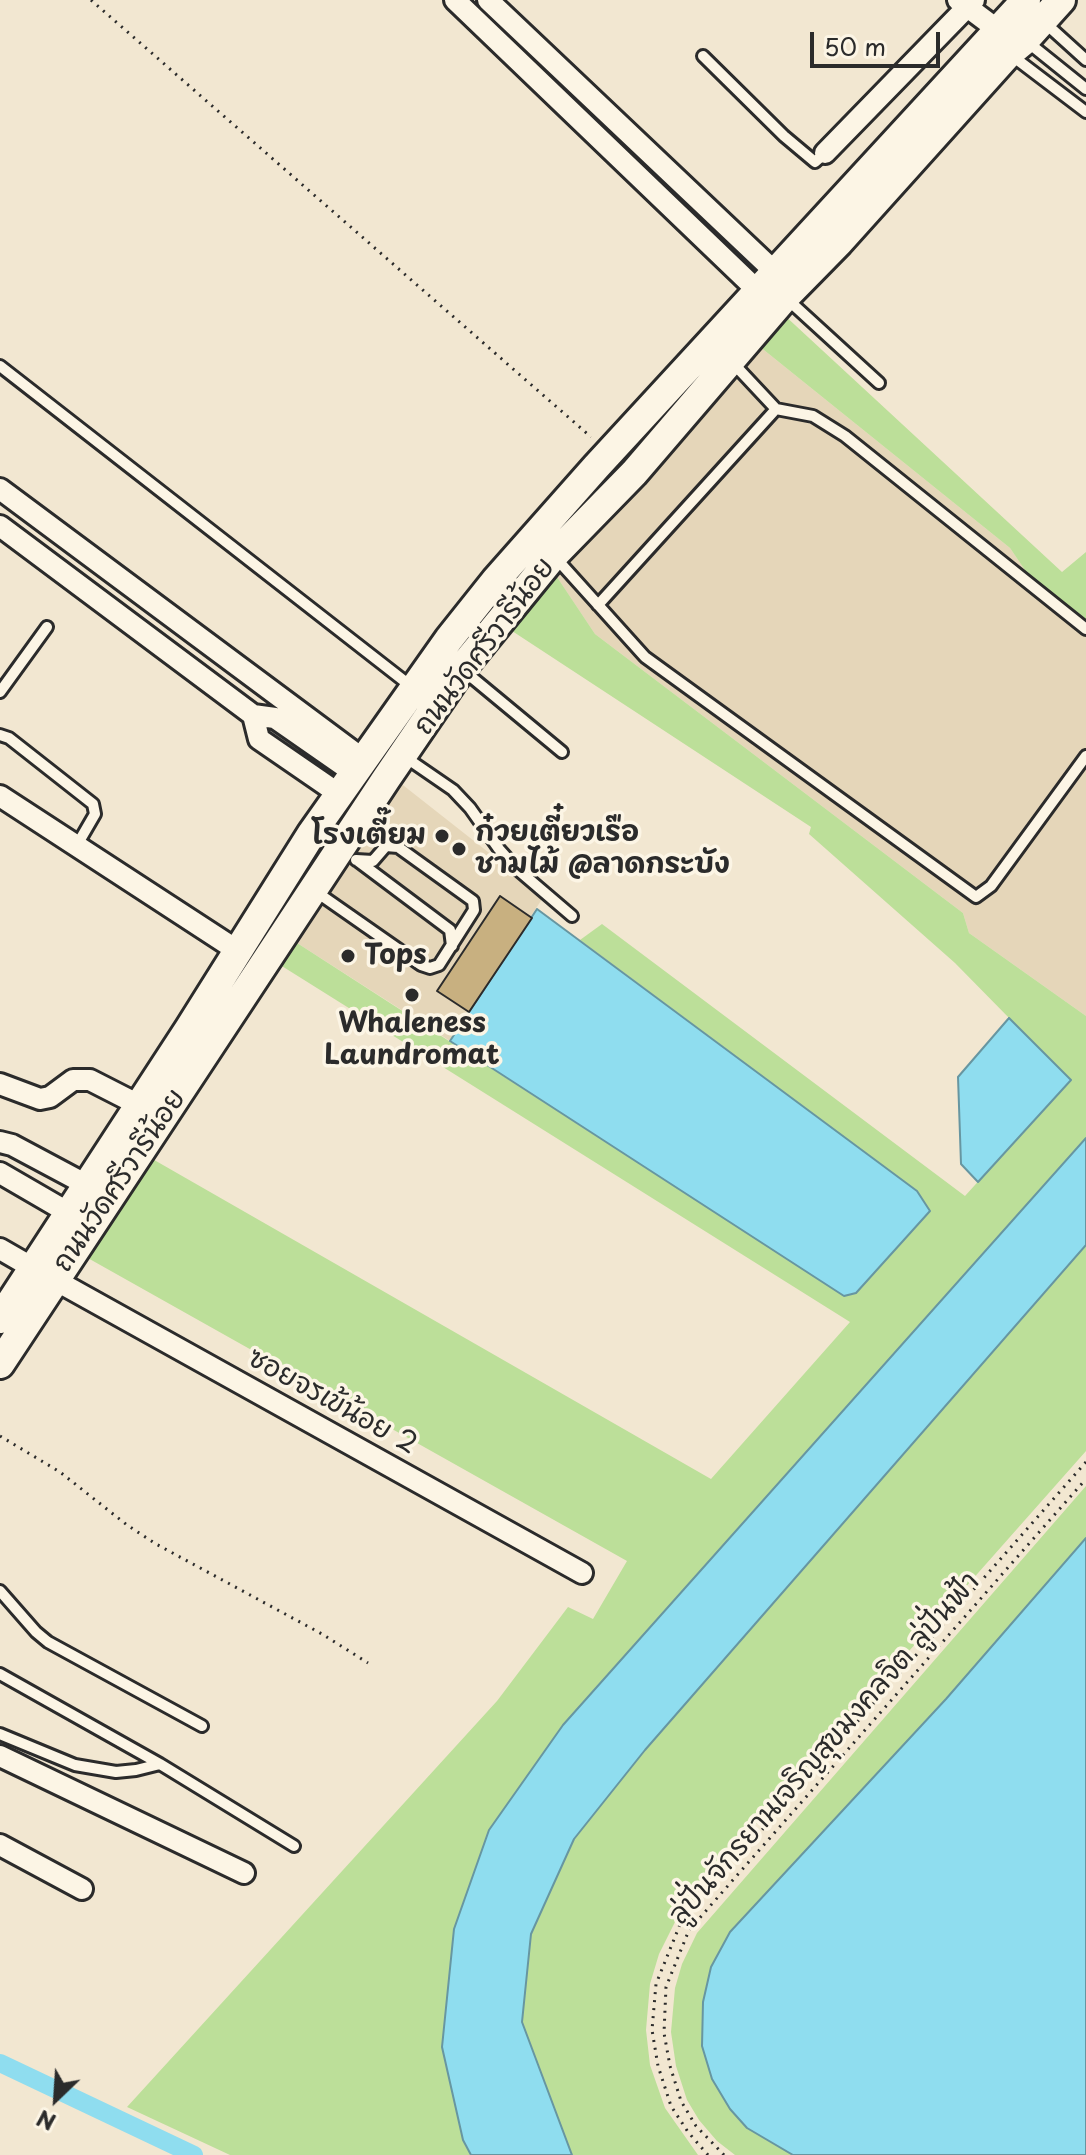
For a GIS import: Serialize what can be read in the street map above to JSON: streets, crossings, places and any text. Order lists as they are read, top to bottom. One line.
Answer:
{"streets":{"main road":["ถนนวัดศรีวารีน้อย"],"street":["ซอยจรเข้น้อย 2"],"path":["ลู่ปั่นจักรยานเจริญสุขมงคลจิต ลู่ปั่นฟ้า"]},"crossings":[["ถนนวัดศรีวารีน้อย","ซอยจรเข้น้อย 2"]],"places":["โรงเตี๊ยม","ก๋วยเตี๋ยวเรือ ชามไม้ @ลาดกระบัง","Tops","Whaleness Laundromat"],"scale_bar":"50 m","north":"bottom left"}
